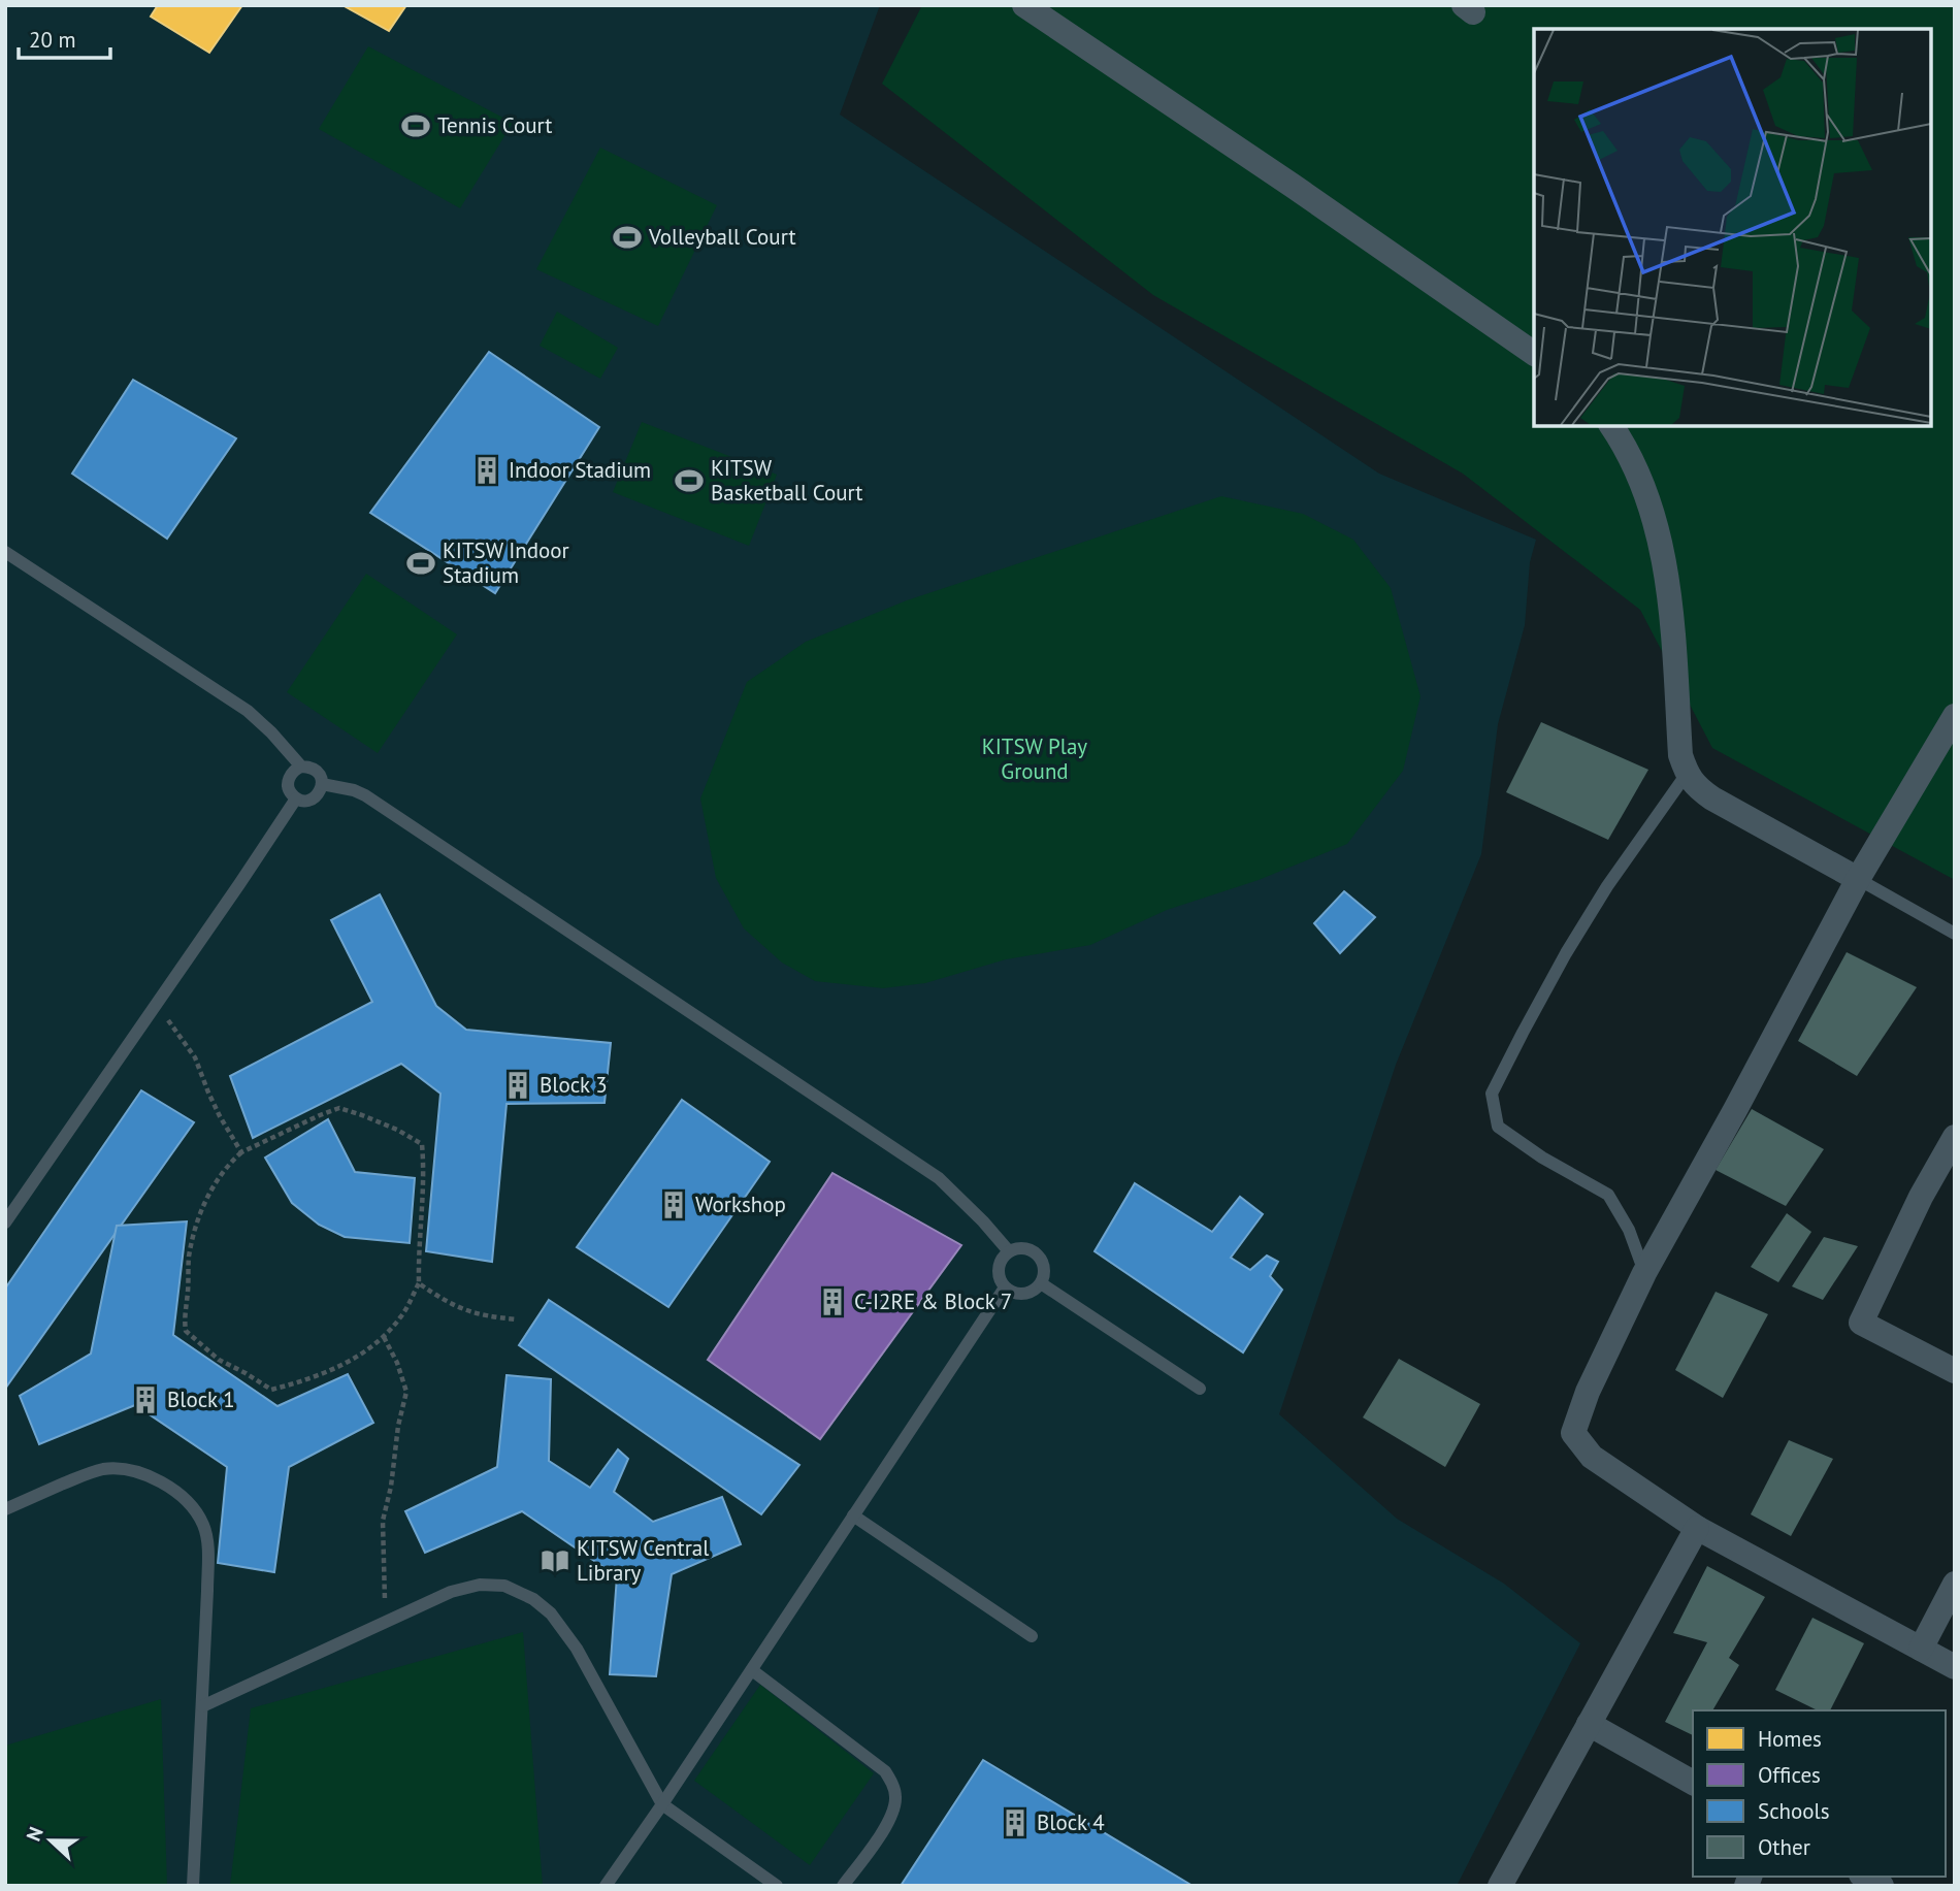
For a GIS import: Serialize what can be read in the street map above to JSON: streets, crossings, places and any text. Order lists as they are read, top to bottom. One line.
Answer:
{"parks":["KITSW Play Ground"],"places":{"sports":["Tennis Court","Volleyball Court","KITSW Basketball Court","KITSW Indoor Stadium"],"building":["Indoor Stadium","Block 3","Workshop","C-I2RE & Block 7","Block 1","Block 4"],"library":["KITSW Central Library"]},"legend":["Homes","Offices","Schools","Other"],"scale_bar":"20 m","north":"left"}
